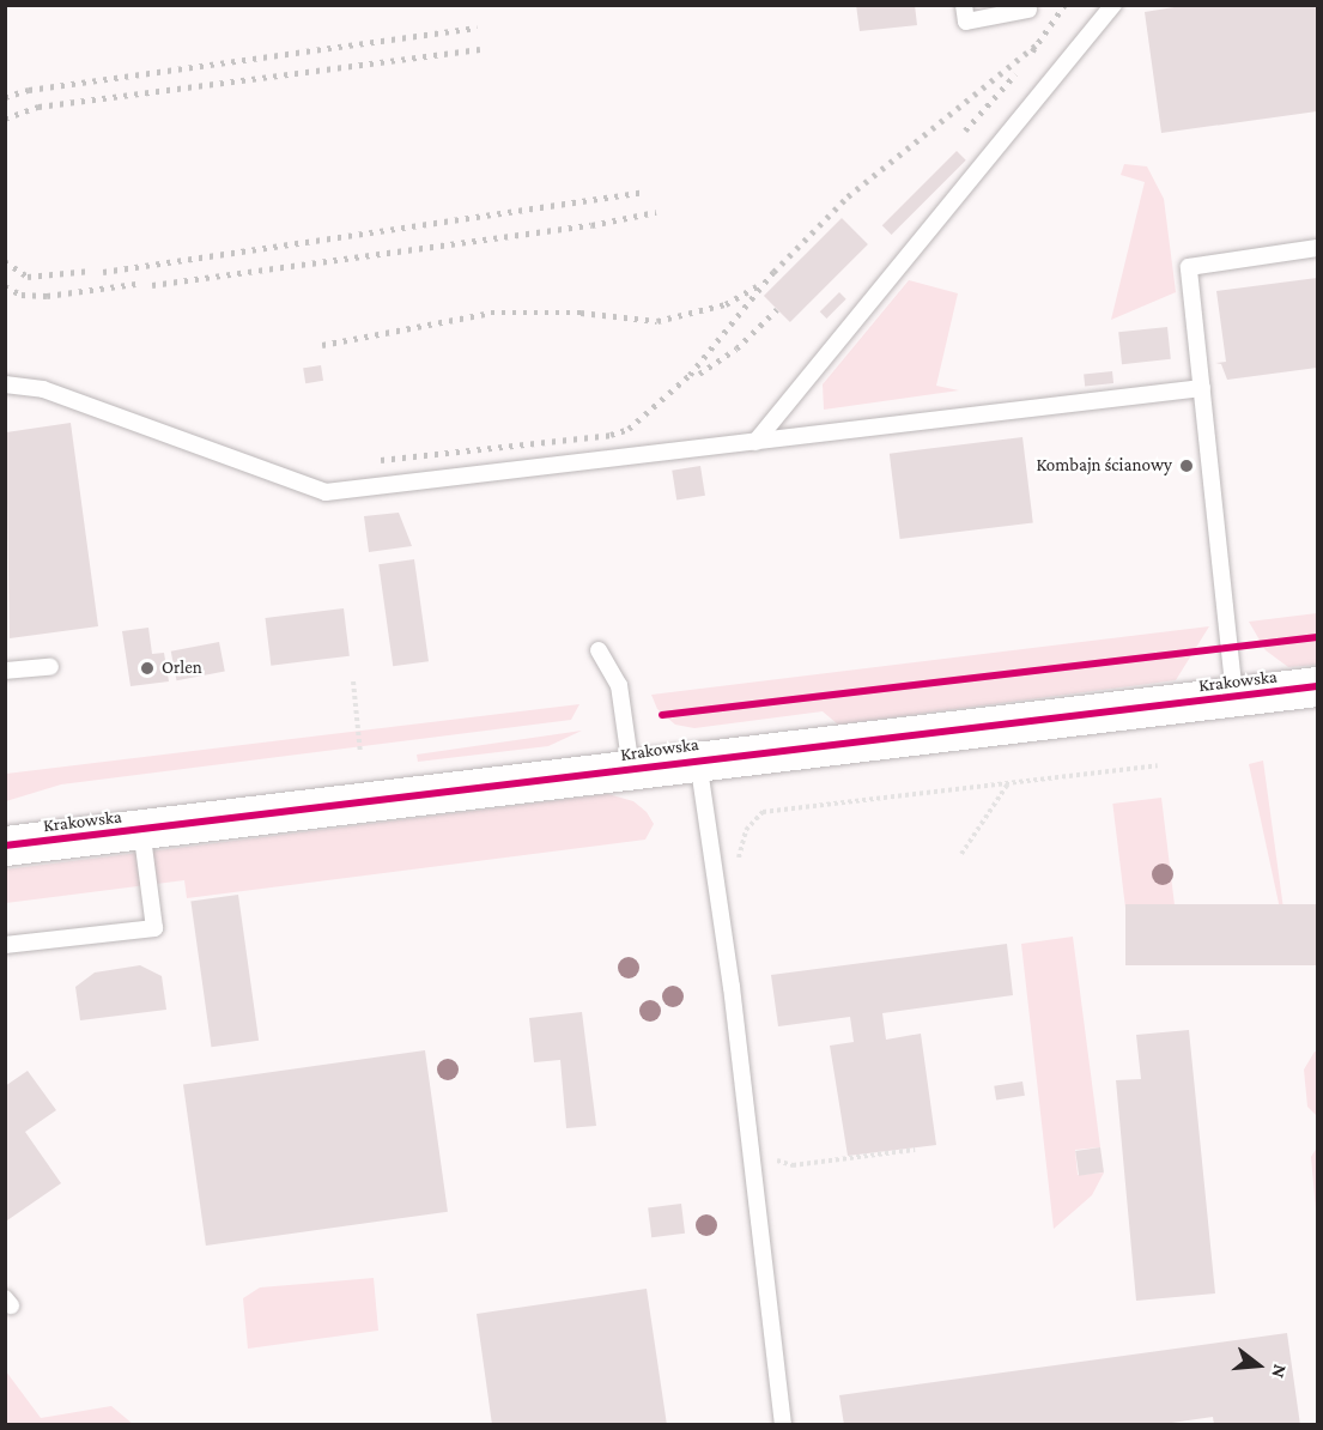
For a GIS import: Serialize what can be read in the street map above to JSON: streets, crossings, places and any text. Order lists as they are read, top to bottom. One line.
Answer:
{"streets":{"street":["Krakowska"]},"places":["Kombajn ścianowy","Orlen"],"north":"right"}
